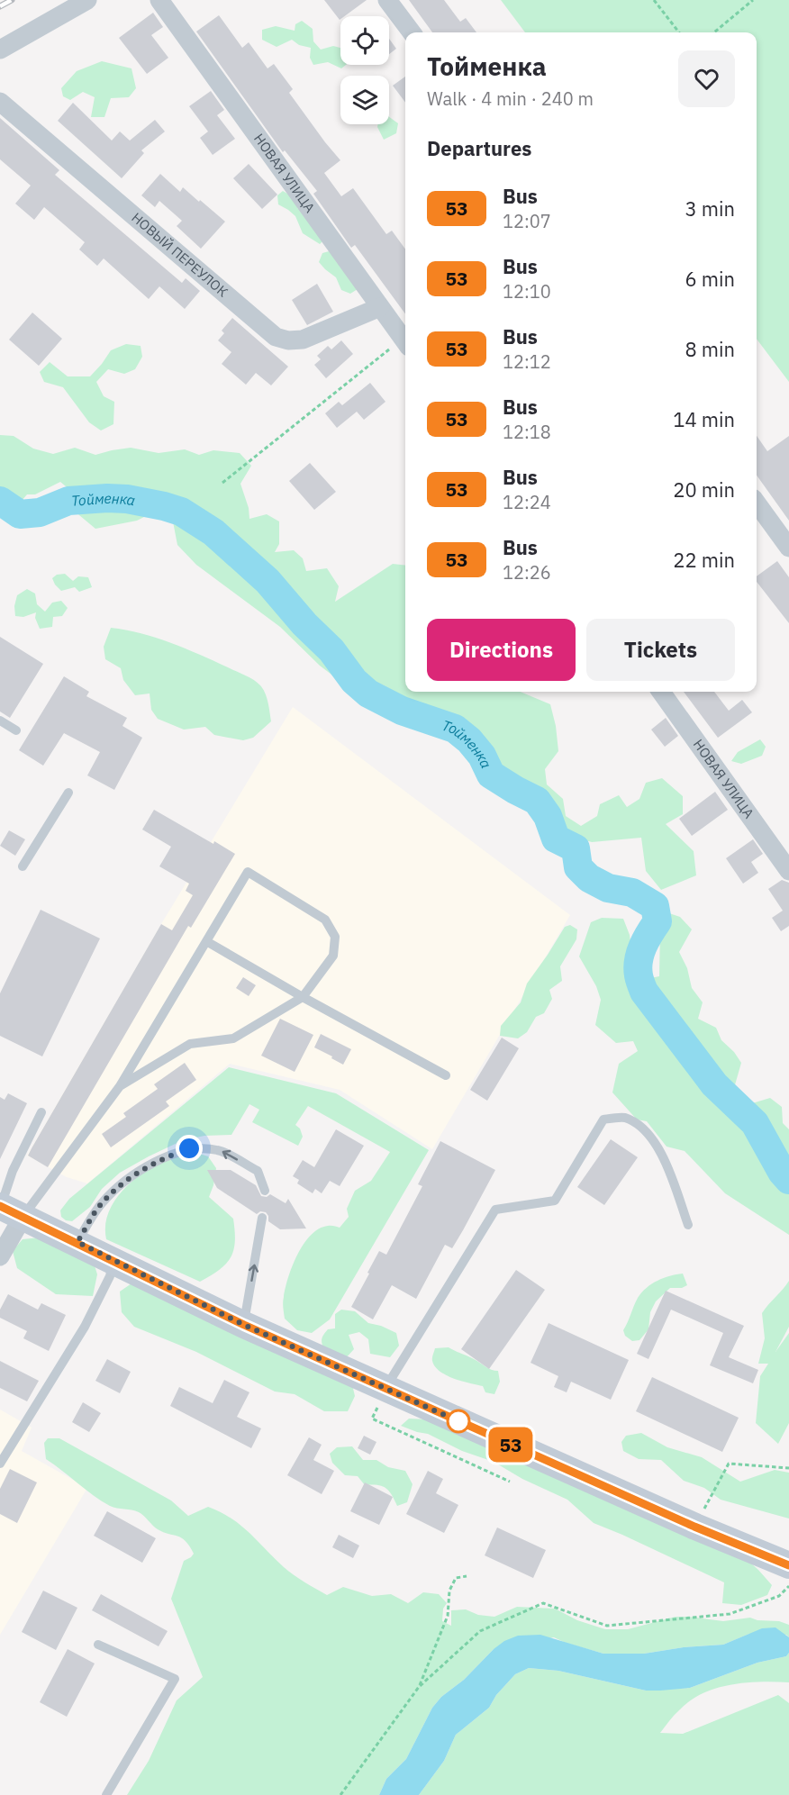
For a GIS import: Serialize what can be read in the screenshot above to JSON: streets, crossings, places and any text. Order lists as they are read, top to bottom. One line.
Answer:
{"streets":{"street":["НОВАЯ УЛИЦА","НОВЫЙ ПЕРЕУЛОК"]},"crossings":[["НОВАЯ УЛИЦА","НОВЫЙ ПЕРЕУЛОК"]],"water":["Тойменка"],"lines":["bus line 53"],"page":{"on_map":"53","heading":[["Тойменка","Walk · 4 min · 240 m"],"Departures"],"list":[{"mark":"53","name":"Bus","note":"12:07","value":"3 min"},{"mark":"53","name":"Bus","note":"12:10","value":"6 min"},{"mark":"53","name":"Bus","note":"12:12","value":"8 min"},{"mark":"53","name":"Bus","note":"12:18","value":"14 min"},{"mark":"53","name":"Bus","note":"12:24","value":"20 min"},{"mark":"53","name":"Bus","note":"12:26","value":"22 min"}],"buttons":["Directions","Tickets"]}}
